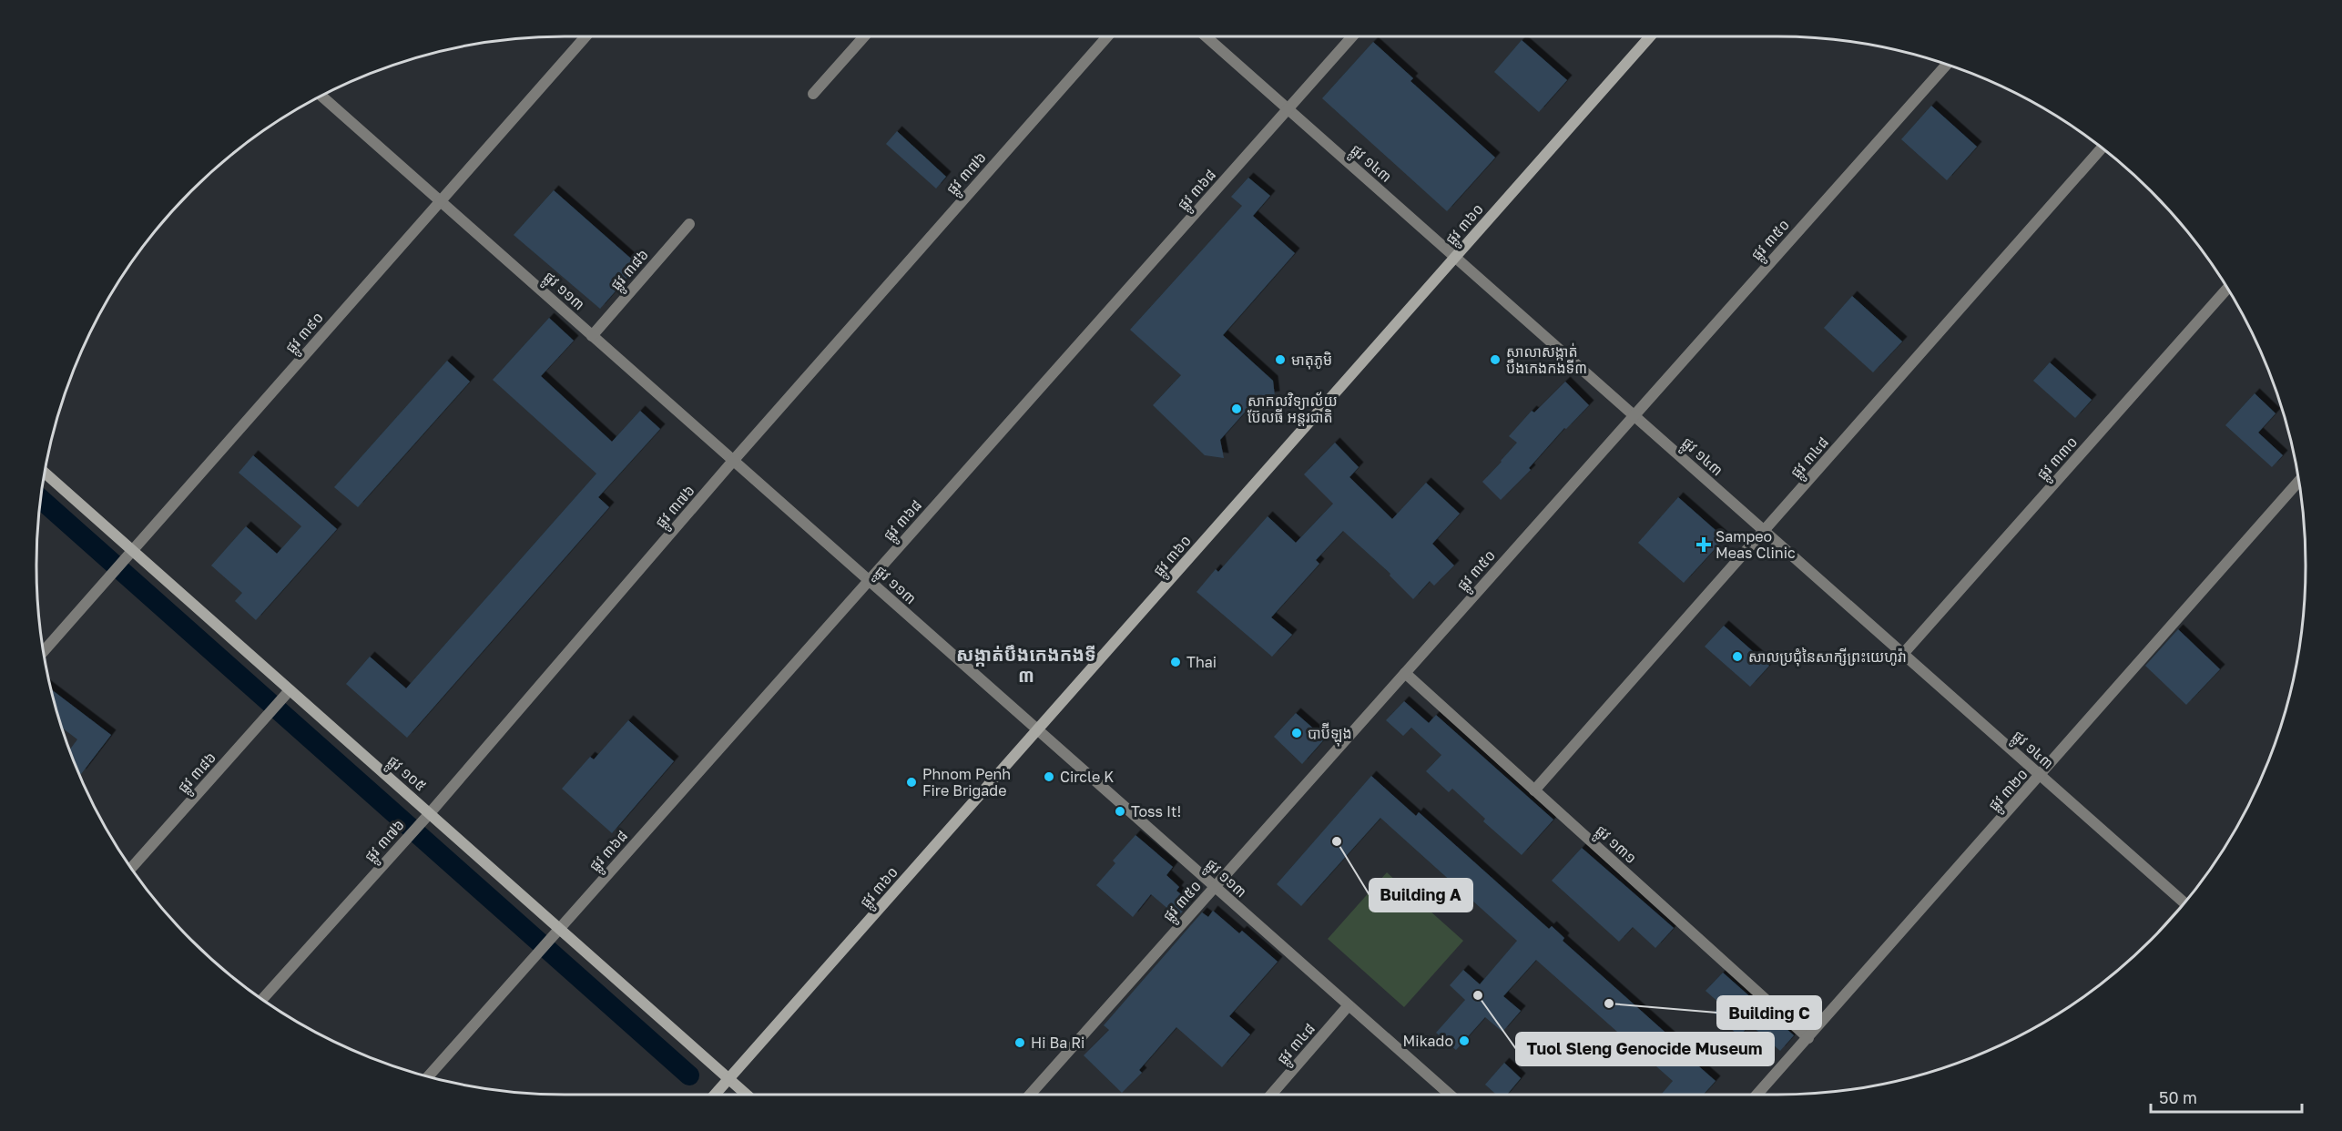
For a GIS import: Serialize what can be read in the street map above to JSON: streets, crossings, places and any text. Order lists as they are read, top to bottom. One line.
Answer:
{"streets":{"street":["ផ្លូវ ១៤៣","ផ្លូវ ៣៧៦","ផ្លូវ ៣៦៨","ផ្លូវ ៣៦០","ផ្លូវ ៣៥០","ផ្លូវ ៣៨៦","ផ្លូវ ១១៣","ផ្លូវ ៣៩០","ផ្លូវ ៣៤៨","ផ្លូវ ៣៣០","ផ្លូវ ១០៥","ផ្លូវ ៣២០","ផ្លូវ ១៣១"]},"crossings":[["ផ្លូវ ១៤៣","ផ្លូវ ៣៦៨"],["ផ្លូវ ១៤៣","ផ្លូវ ៣៦០"],["ផ្លូវ ១៤៣","ផ្លូវ ៣៥០"],["ផ្លូវ ១៤៣","ផ្លូវ ៣៤៨"],["ផ្លូវ ១៤៣","ផ្លូវ ៣៣០"],["ផ្លូវ ១៤៣","ផ្លូវ ៣២០"],["ផ្លូវ ៣៧៦","ផ្លូវ ១១៣"],["ផ្លូវ ៣៧៦","ផ្លូវ ១០៥"],["ផ្លូវ ៣៦៨","ផ្លូវ ១១៣"],["ផ្លូវ ៣៦៨","ផ្លូវ ១០៥"],["ផ្លូវ ៣៦០","ផ្លូវ ១១៣"],["ផ្លូវ ៣៦០","ផ្លូវ ១០៥"],["ផ្លូវ ៣៥០","ផ្លូវ ១១៣"],["ផ្លូវ ៣៥០","ផ្លូវ ១៣១"],["ផ្លូវ ៣៨៦","ផ្លូវ ១១៣"],["ផ្លូវ ៣៨៦","ផ្លូវ ១០៥"],["ផ្លូវ ១១៣","ផ្លូវ ៣៩០"],["ផ្លូវ ១១៣","ផ្លូវ ៣៤៨"],["ផ្លូវ ៣៩០","ផ្លូវ ១០៥"],["ផ្លូវ ៣៤៨","ផ្លូវ ១៣១"],["ផ្លូវ ៣២០","ផ្លូវ ១៣១"]],"districts":["សង្កាត់បឹងកេងកងទី ៣"],"places":{"other":["មាតុភូមិ","សាលាសង្កាត់ បឹងកេងកងទី៣","សាកលវិទ្យាល័យ ប៊ែលធី អន្តរជាតិ","សាលប្រជុំនៃសាក្សីព្រះយេហូវ៉ា","Thai","បាប៊ីឡុង","Circle K","Phnom Penh Fire Brigade","Toss It!","Building A","Tuol Sleng Genocide Museum","Building C","Mikado","Hi Ba Ri"],"health":["Sampeo Meas Clinic"]},"scale_bar":"50 m"}
